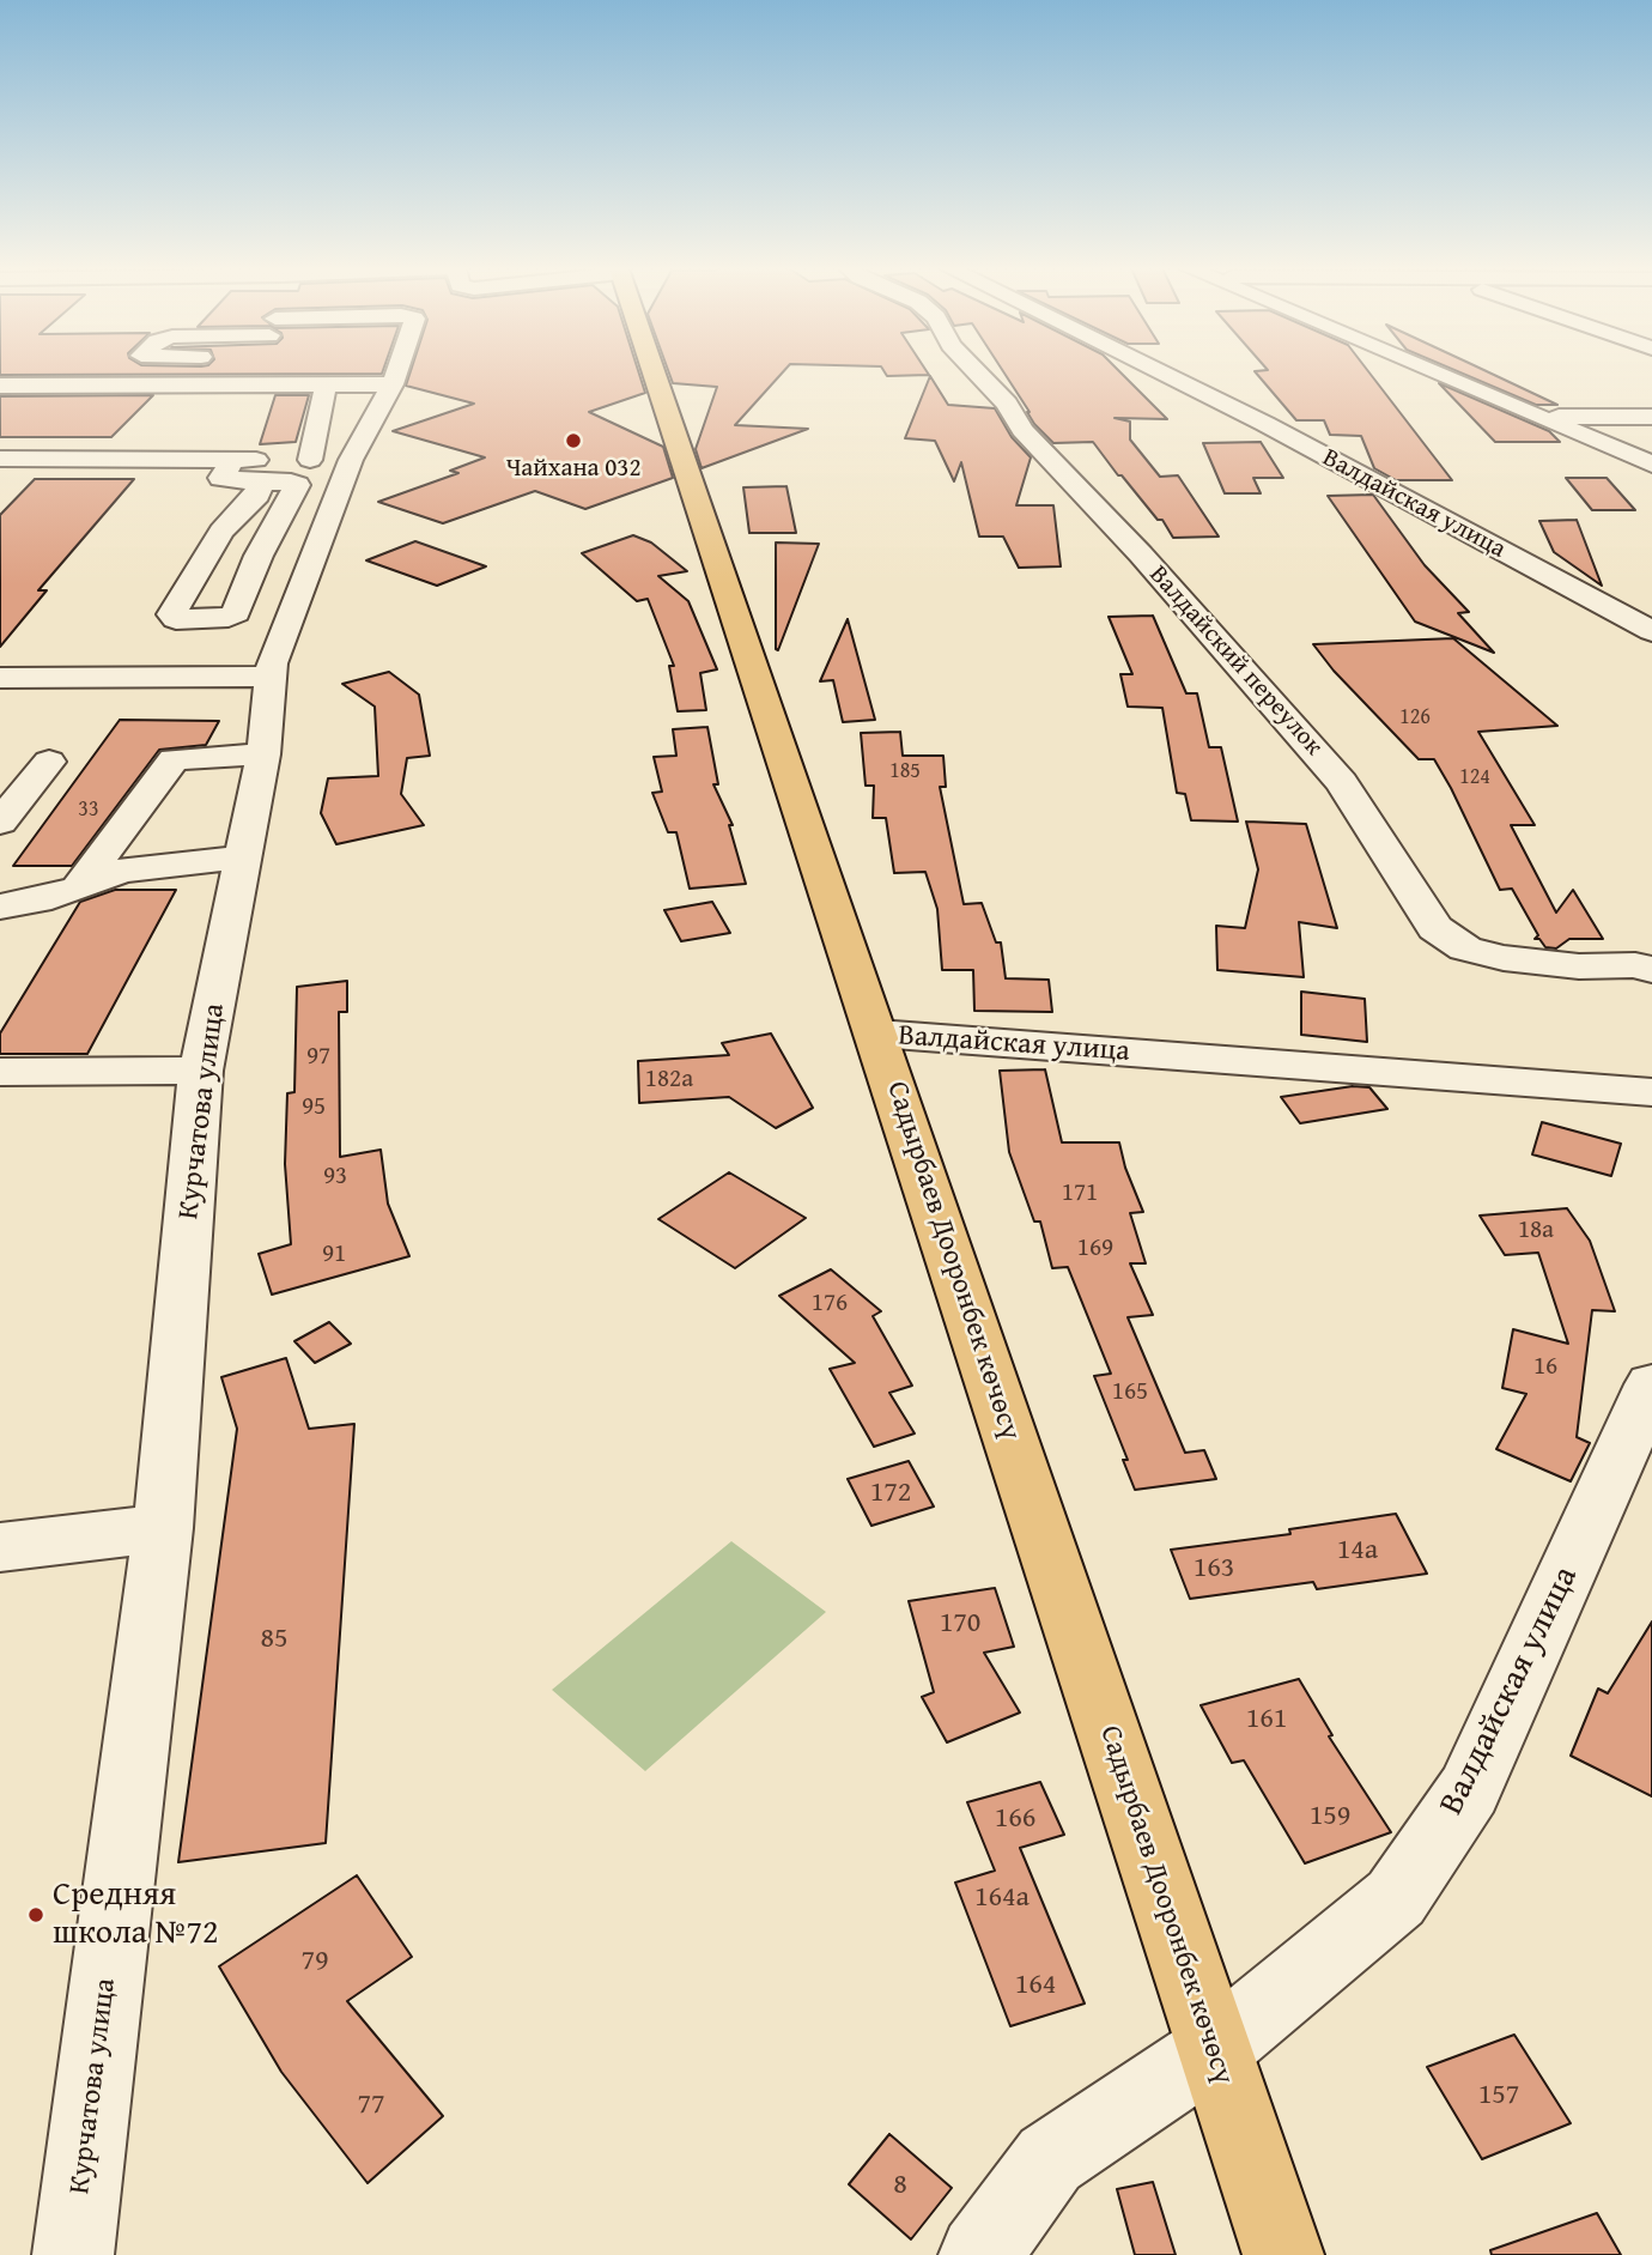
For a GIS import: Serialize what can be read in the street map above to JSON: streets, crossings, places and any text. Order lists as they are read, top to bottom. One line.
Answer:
{"streets":{"main road":["Садырбаев Дооронбек көчөсү"],"street":["Валдайская улица","Валдайский переулок","Курчатова улица"]},"crossings":[["Валдайская улица","Садырбаев Дооронбек көчөсү"]],"places":["Чайхана 032","Средняя школа №72"],"house_numbers":["126","185","124","33","97","182а","95","93","171","18а","169","91","176","16","165","172","14а","163","170","85","161","159","166","164а","79","164","157","77","8"]}
